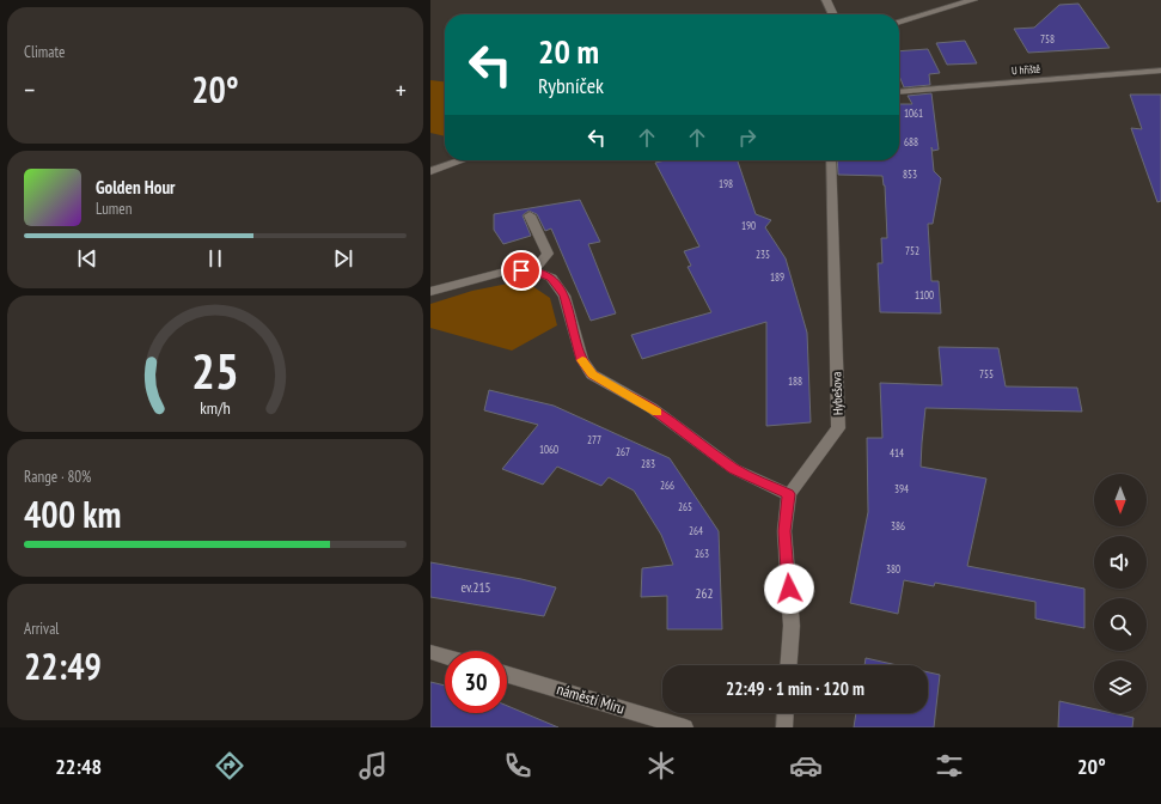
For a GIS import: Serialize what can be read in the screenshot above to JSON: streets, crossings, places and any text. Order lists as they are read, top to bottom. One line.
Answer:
{"streets":{"street":["U hřiště","Hybešova","náměstí Míru"]},"house_numbers":["758","1061","688","853","198","190","752","235","189","1100","755","188","277","1060","267","414","283","266","394","265","386","264","263","380","ev.215","262"],"north":"bottom","page":{"tile":["Climate",["Range · 80%","400 km"],["Arrival","22:49"]],"turn":["20 m","Rybníček"],"heat":["−","20°","+"],"song":["Golden Hour","Lumen"],"limit":"30","trip":"22:49 · 1 min · 120 m","tabs":["22:48","20°"],"gauge":["25","km/h"]}}
